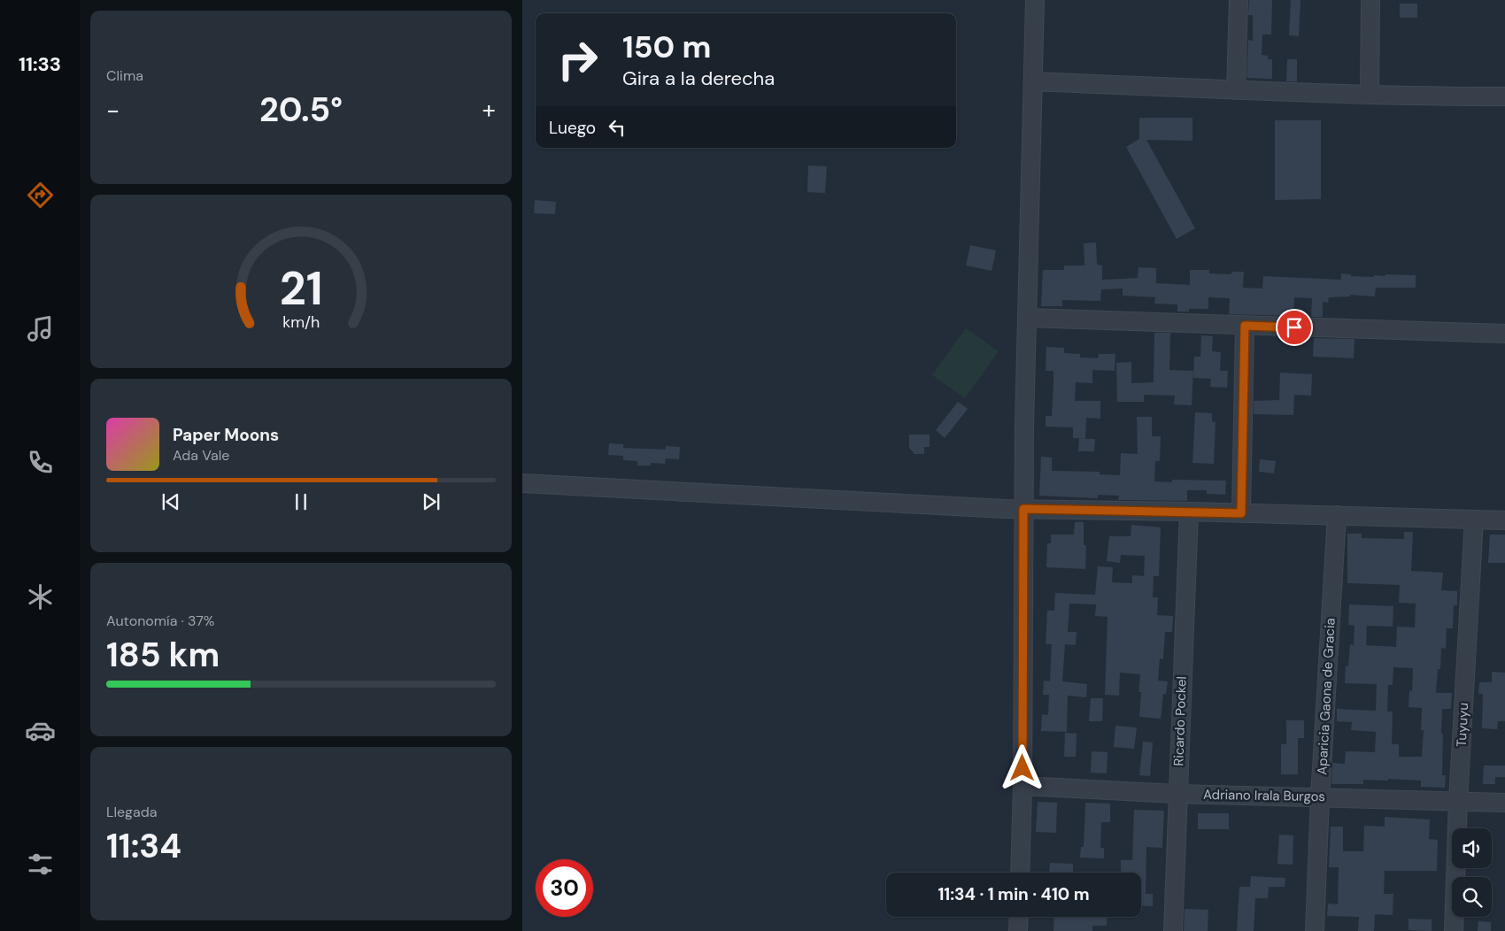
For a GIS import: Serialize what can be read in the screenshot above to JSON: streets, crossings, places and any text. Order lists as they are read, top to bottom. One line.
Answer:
{"streets":{"street":["Aparicia Gaona de Gracia","Ricardo Pockel","Tuyuyu","Adriano Irala Burgos"]},"crossings":[["Aparicia Gaona de Gracia","Adriano Irala Burgos"],["Ricardo Pockel","Adriano Irala Burgos"],["Tuyuyu","Adriano Irala Burgos"]],"page":{"tabs":"11:33","tile":["Clima",["Autonomía · 37%","185 km"],["Llegada","11:34"]],"turn":["150 m","Gira a la derecha"],"heat":["−","20.5°","+"],"then":"Luego","song":["Paper Moons","Ada Vale"],"limit":"30","trip":"11:34 · 1 min · 410 m","gauge":["21","km/h"]}}
